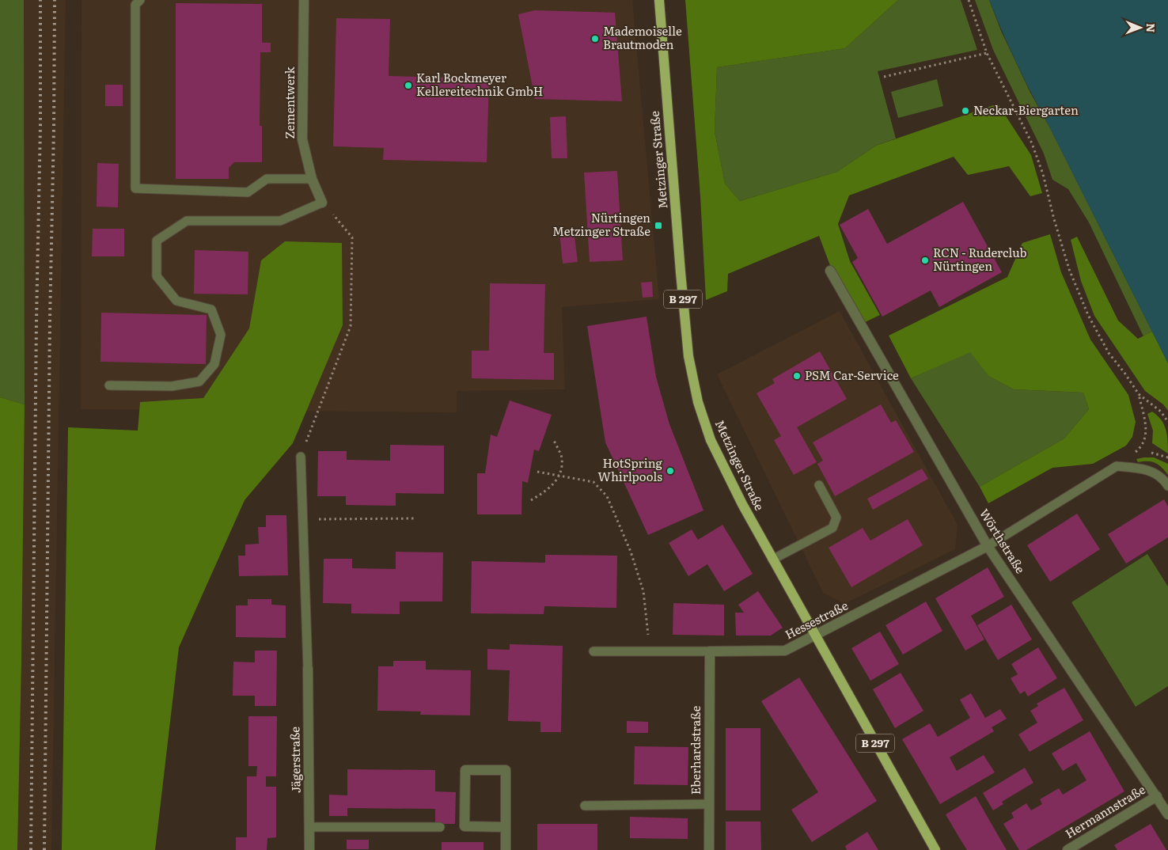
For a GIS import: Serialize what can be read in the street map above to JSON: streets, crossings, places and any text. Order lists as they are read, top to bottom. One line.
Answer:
{"streets":{"main road":["Metzinger Straße","B 297"],"street":["Zementwerk","Wörthstraße","Hessestraße","Eberhardstraße","Jägerstraße","Hermannstraße"]},"crossings":[["Metzinger Straße","Hessestraße"],["Wörthstraße","Hessestraße"],["Wörthstraße","Hermannstraße"],["Hessestraße","Eberhardstraße"]],"places":{"other":["Mademoiselle Brautmoden","Karl Bockmeyer Kellereitechnik GmbH","Neckar-Biergarten","RCN - Ruderclub Nürtingen","PSM Car-Service","HotSpring Whirlpools"],"transit":["Nürtingen Metzinger Straße"]},"north":"right"}
